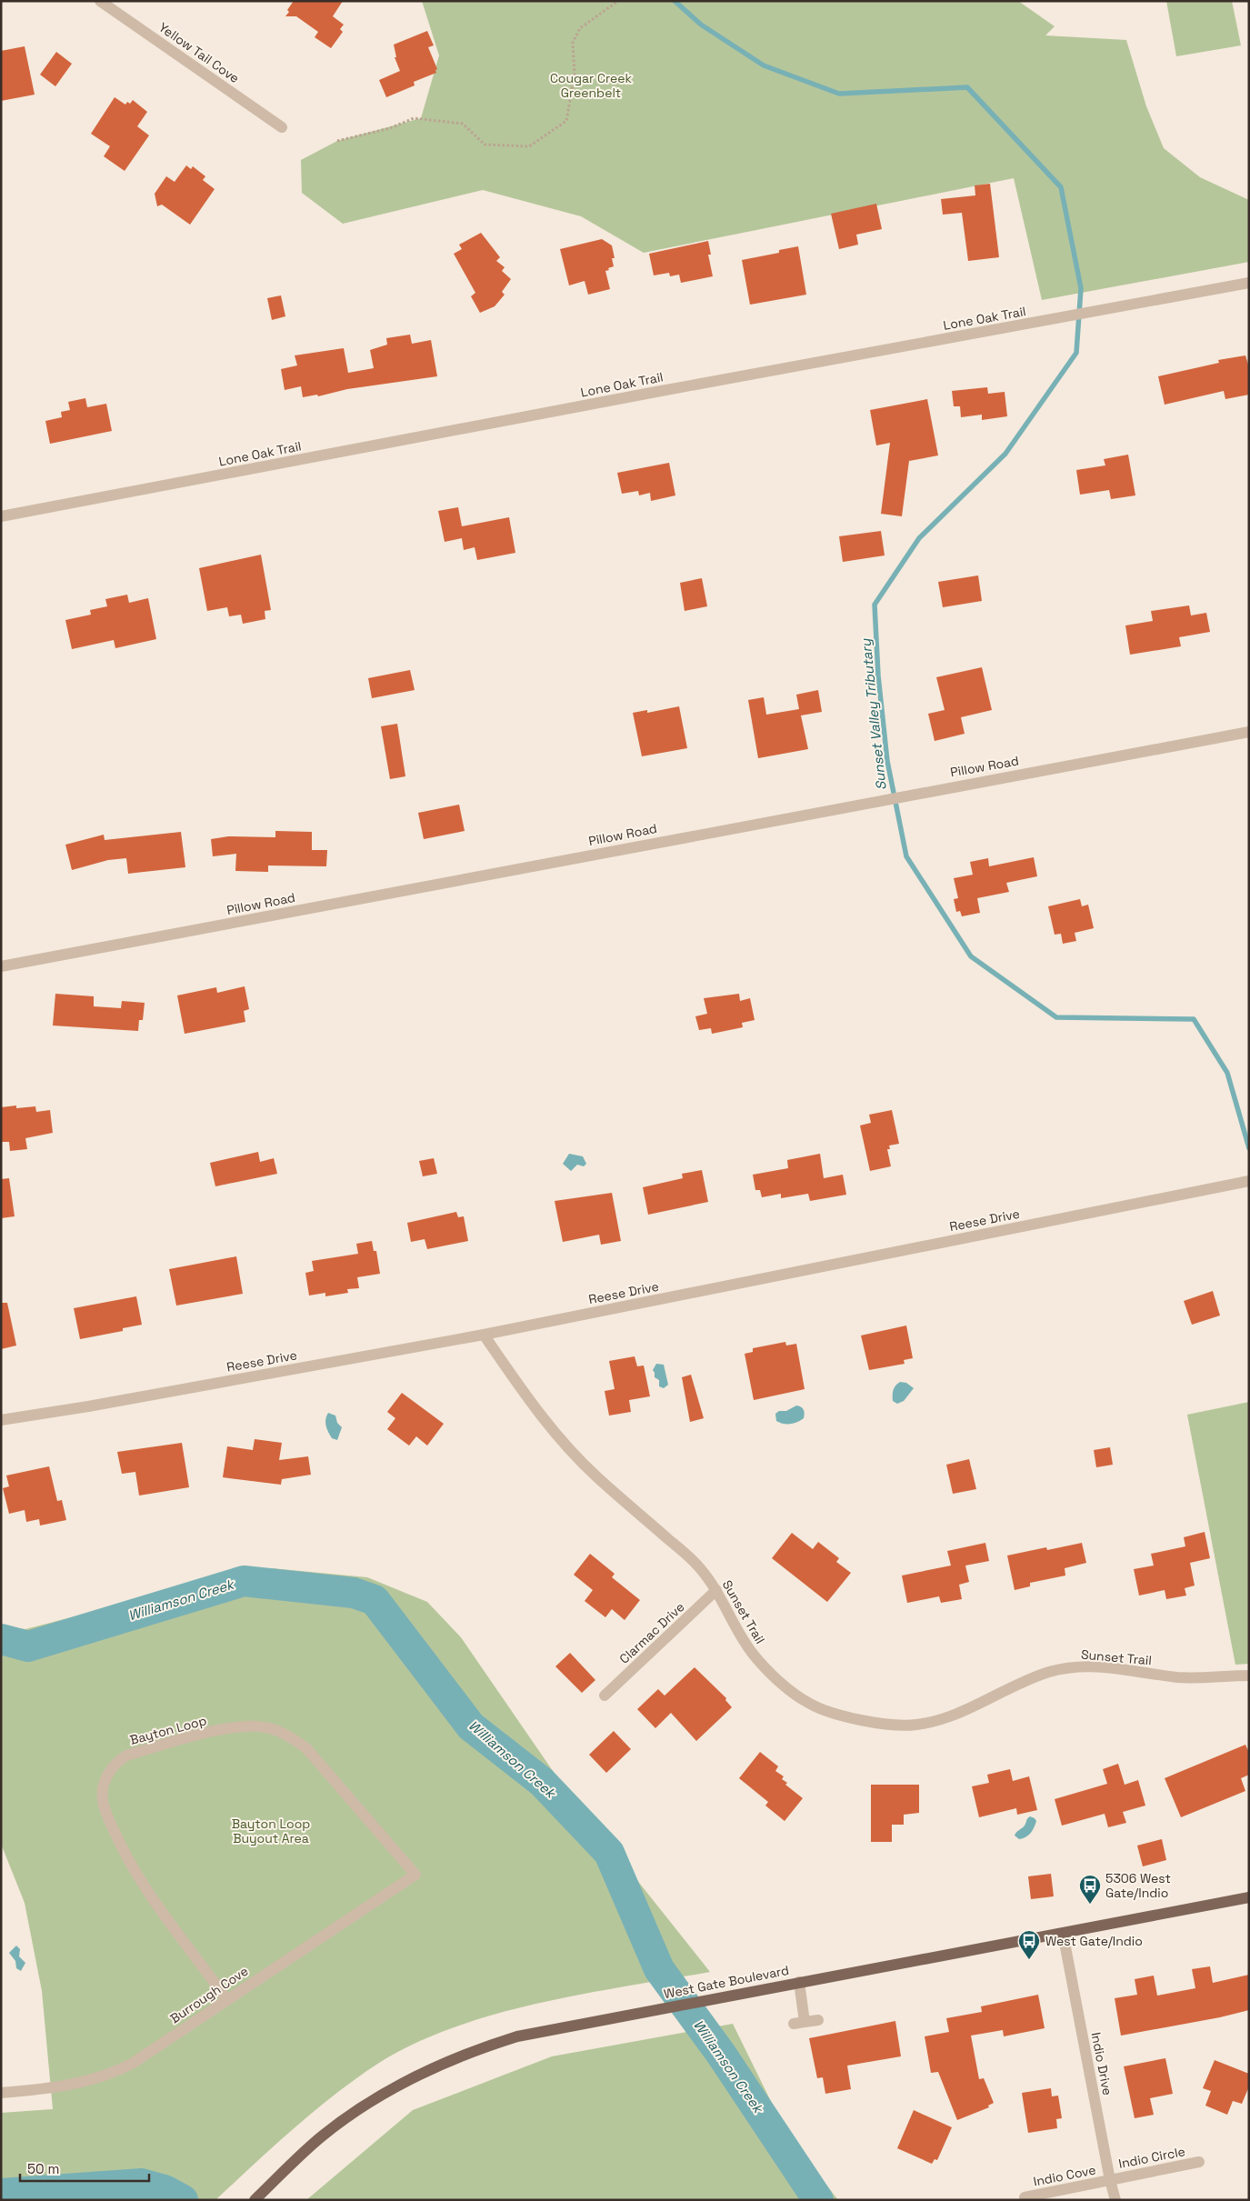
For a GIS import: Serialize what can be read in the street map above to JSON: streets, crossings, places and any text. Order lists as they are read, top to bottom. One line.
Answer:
{"streets":{"main road":["West Gate Boulevard"],"street":["Yellow Tail Cove","Lone Oak Trail","Pillow Road","Reese Drive","Sunset Trail","Clarmac Drive","Bayton Loop","Burrough Cove","Indio Drive","Indio Circle","Indio Cove"]},"crossings":[["Reese Drive","Sunset Trail"],["Sunset Trail","Clarmac Drive"],["Bayton Loop","Burrough Cove"],["West Gate Boulevard","Indio Drive"],["Indio Drive","Indio Circle"],["Indio Drive","Indio Cove"],["Indio Circle","Indio Cove"]],"water":["Sunset Valley Tributary","Williamson Creek"],"parks":["Cougar Creek Greenbelt","Bayton Loop Buyout Area"],"places":{"bus stop":["5306 West Gate/Indio","West Gate/Indio"]},"scale_bar":"50 m"}
